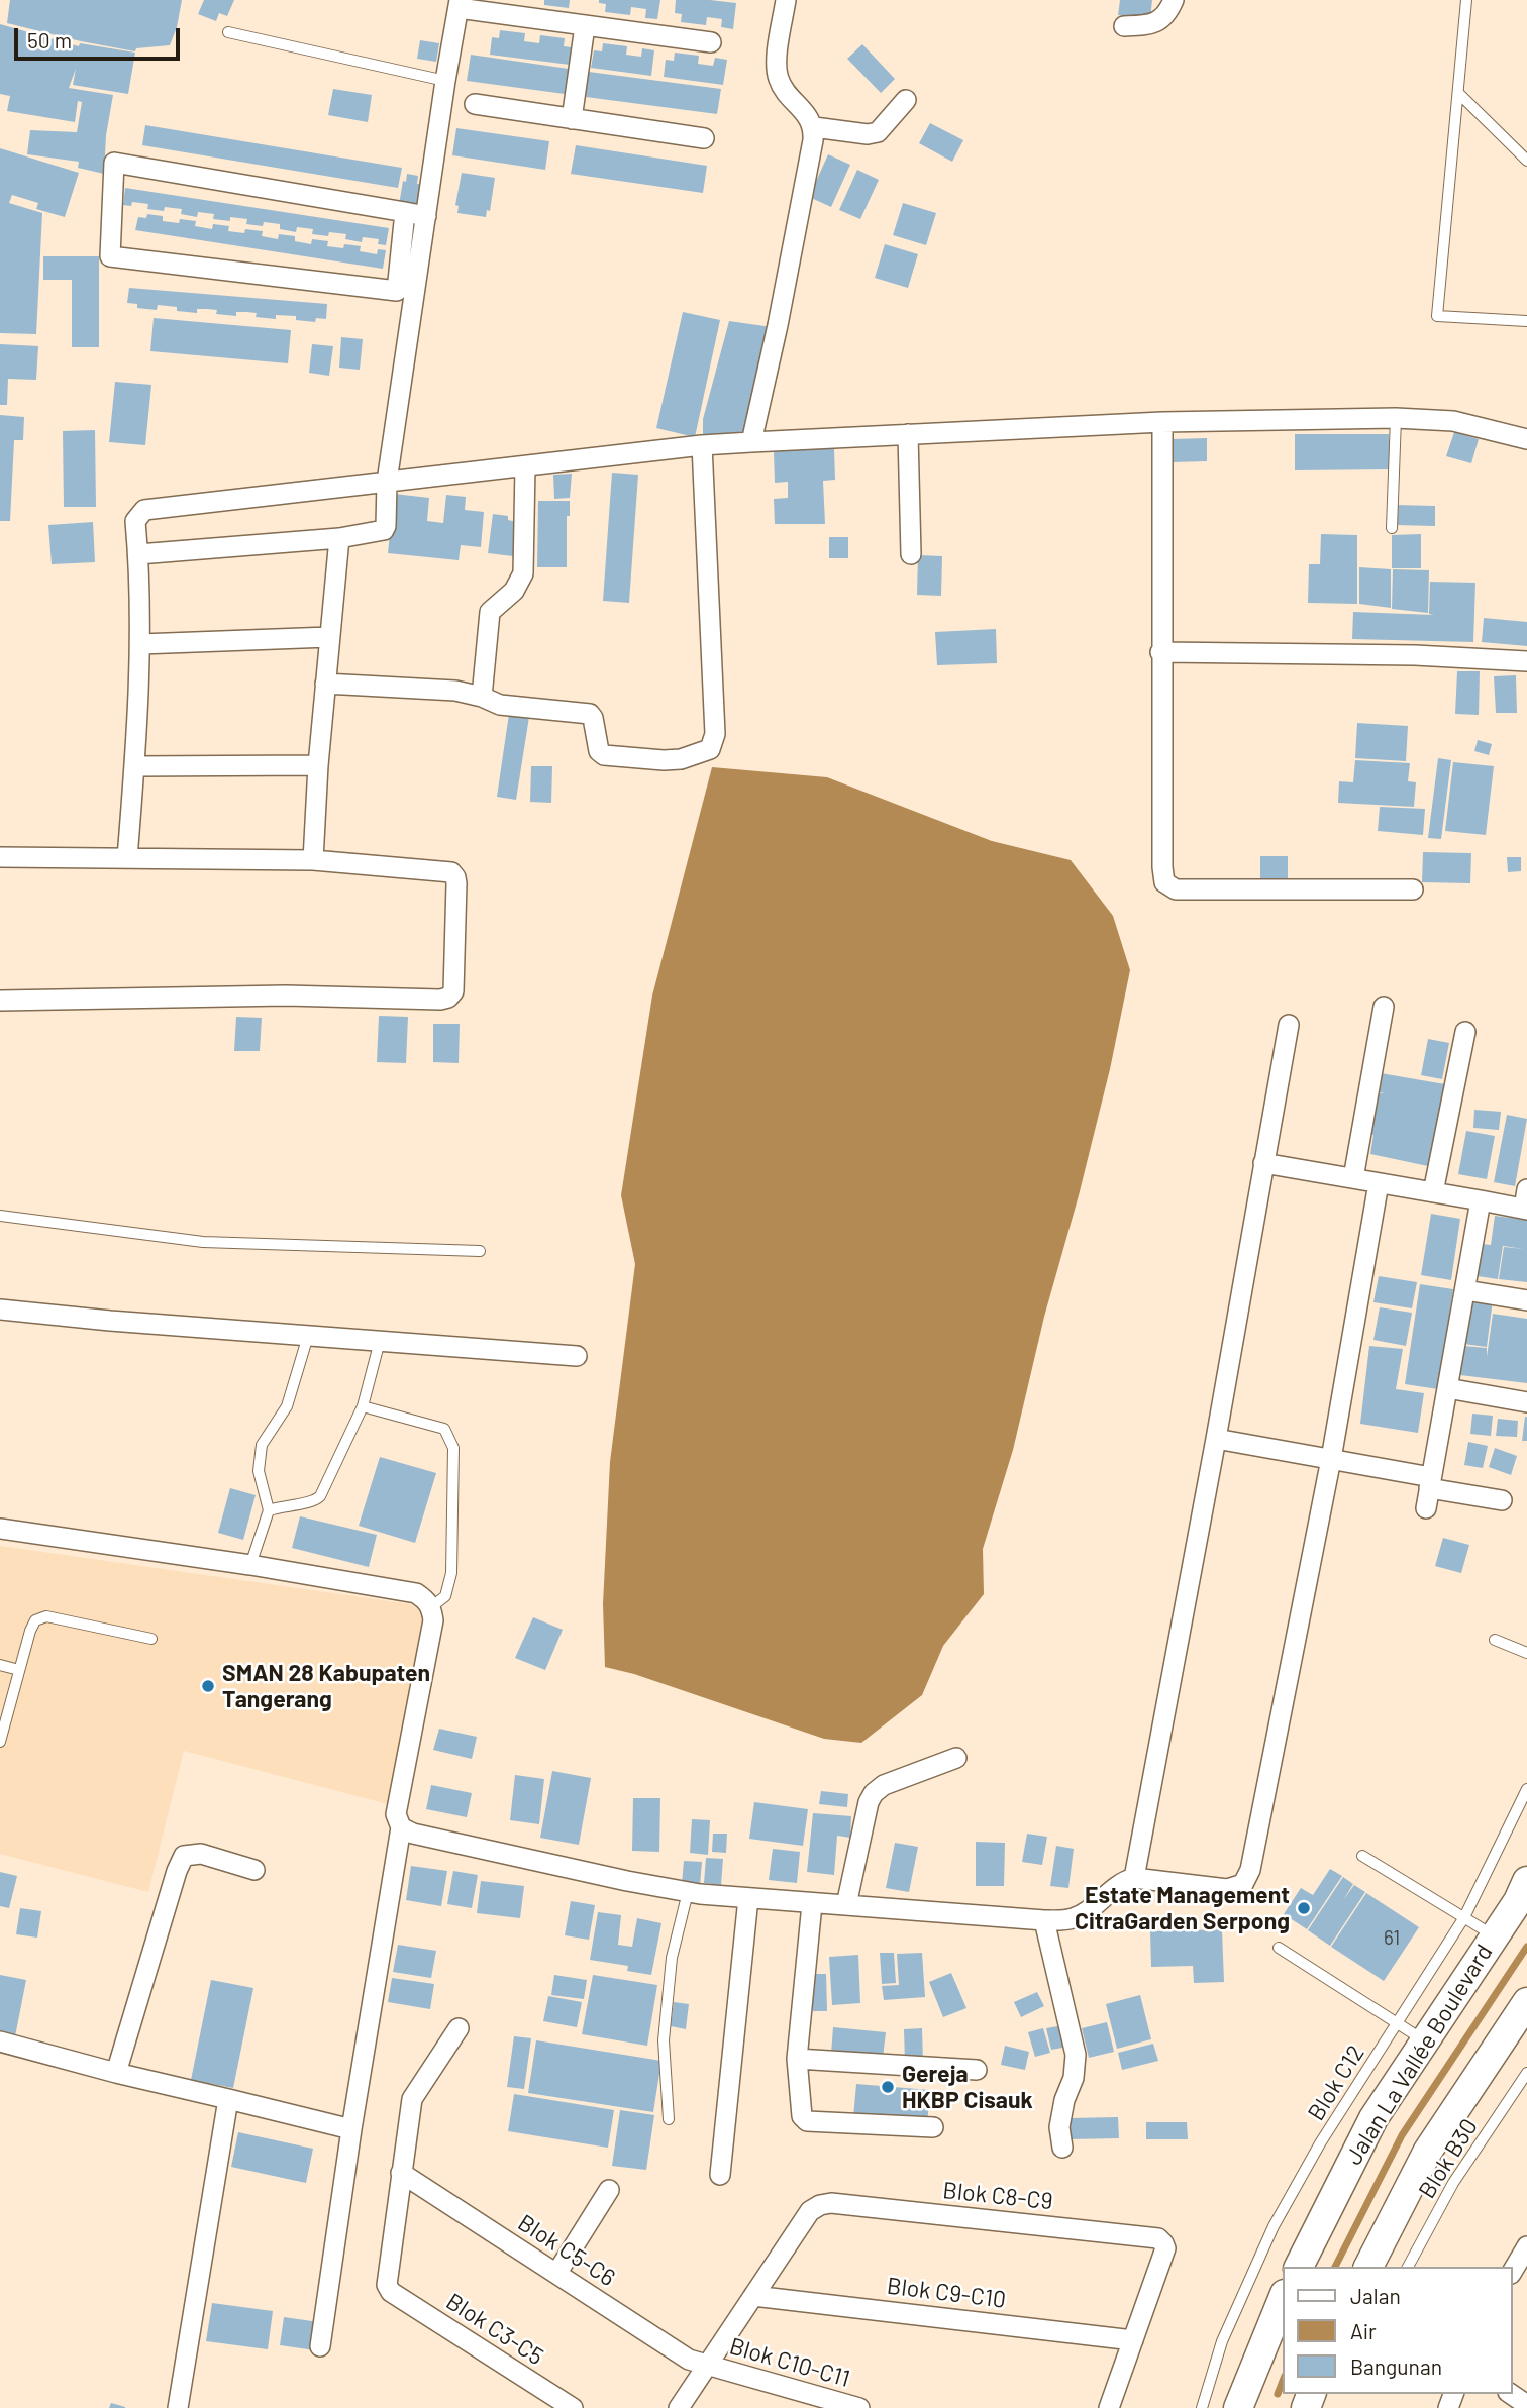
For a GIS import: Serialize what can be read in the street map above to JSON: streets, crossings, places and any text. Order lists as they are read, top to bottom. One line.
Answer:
{"streets":{"street":["Jalan La Vallée Boulevard","Blok C8-C9","Blok C5-C6","Blok C9-C10","Blok C3-C5","Blok C10-C11"],"lane":["Blok C12","Blok B30"]},"crossings":[["Blok C8-C9","Blok C9-C10"],["Blok C5-C6","Blok C3-C5"],["Blok C5-C6","Blok C10-C11"]],"places":["SMAN 28 Kabupaten Tangerang","Estate Management CitraGarden Serpong","Gereja HKBP Cisauk"],"house_numbers":["61"],"legend":["Jalan","Air","Bangunan"],"scale_bar":"50 m"}
